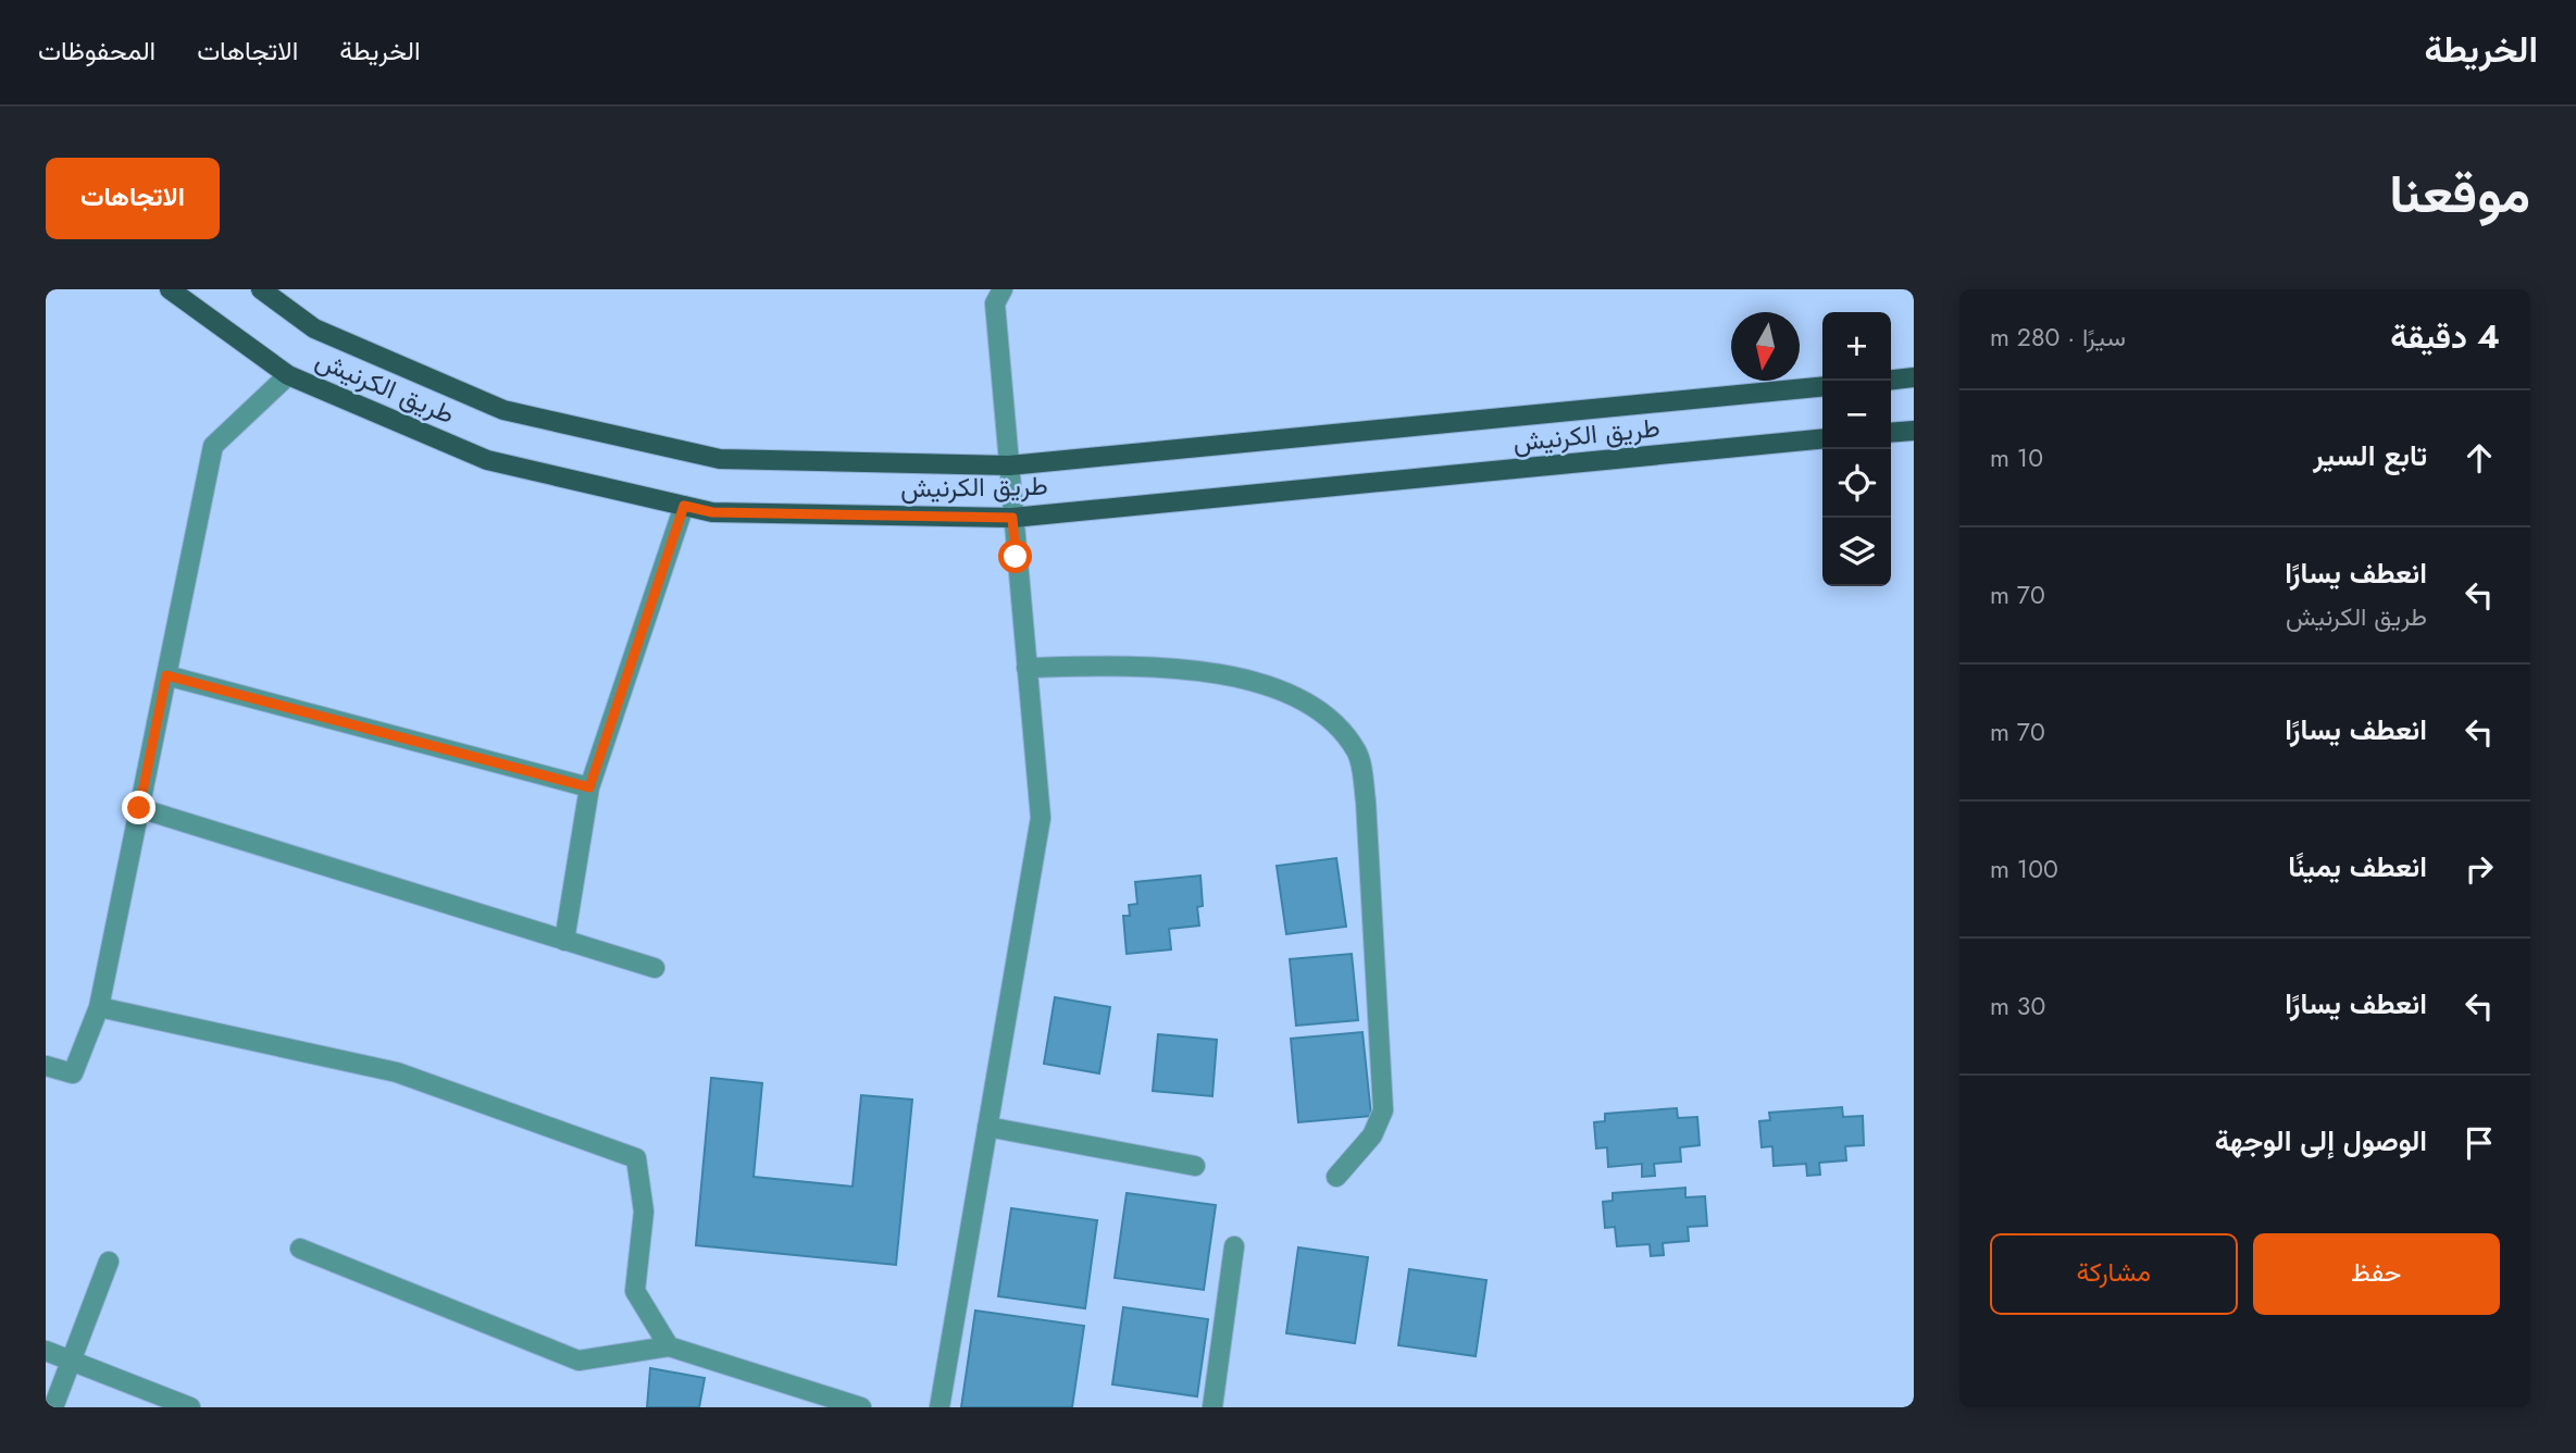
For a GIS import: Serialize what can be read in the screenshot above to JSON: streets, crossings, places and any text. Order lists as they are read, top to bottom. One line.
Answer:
{"streets":{"main road":["طريق الكرنيش"]},"north":"bottom","page":{"header":"الخريطة","nav":["الخريطة","الاتجاهات","المحفوظات"],"title":"موقعنا","buttons":["الاتجاهات",["حفظ","مشاركة"]],"heading":["4 دقيقة","سيرًا · 280 m"],"map_buttons":["+","−"],"list":[["تابع السير","10 m"],["انعطف يسارًا","طريق الكرنيش","70 m"],["انعطف يسارًا","70 m"],["انعطف يمينًا","100 m"],["انعطف يسارًا","30 m"],"الوصول إلى الوجهة"]}}
